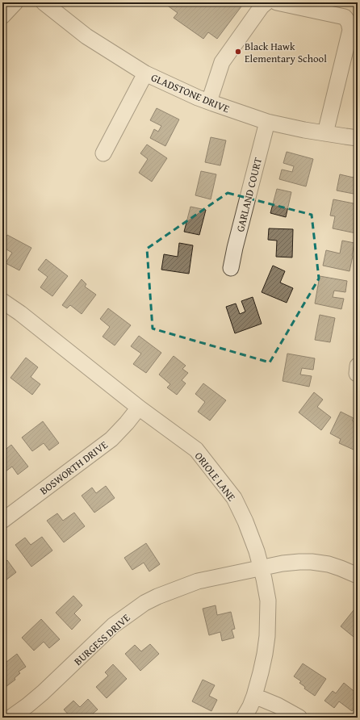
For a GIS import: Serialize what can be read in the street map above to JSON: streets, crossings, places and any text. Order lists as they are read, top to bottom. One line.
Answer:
{"streets":{"street":["GLADSTONE DRIVE","GARLAND COURT","BOSWORTH DRIVE","ORIOLE LANE","BURGESS DRIVE"]},"crossings":[["GLADSTONE DRIVE","GARLAND COURT"],["BOSWORTH DRIVE","ORIOLE LANE"],["ORIOLE LANE","BURGESS DRIVE"]],"places":["Black Hawk Elementary School"]}
